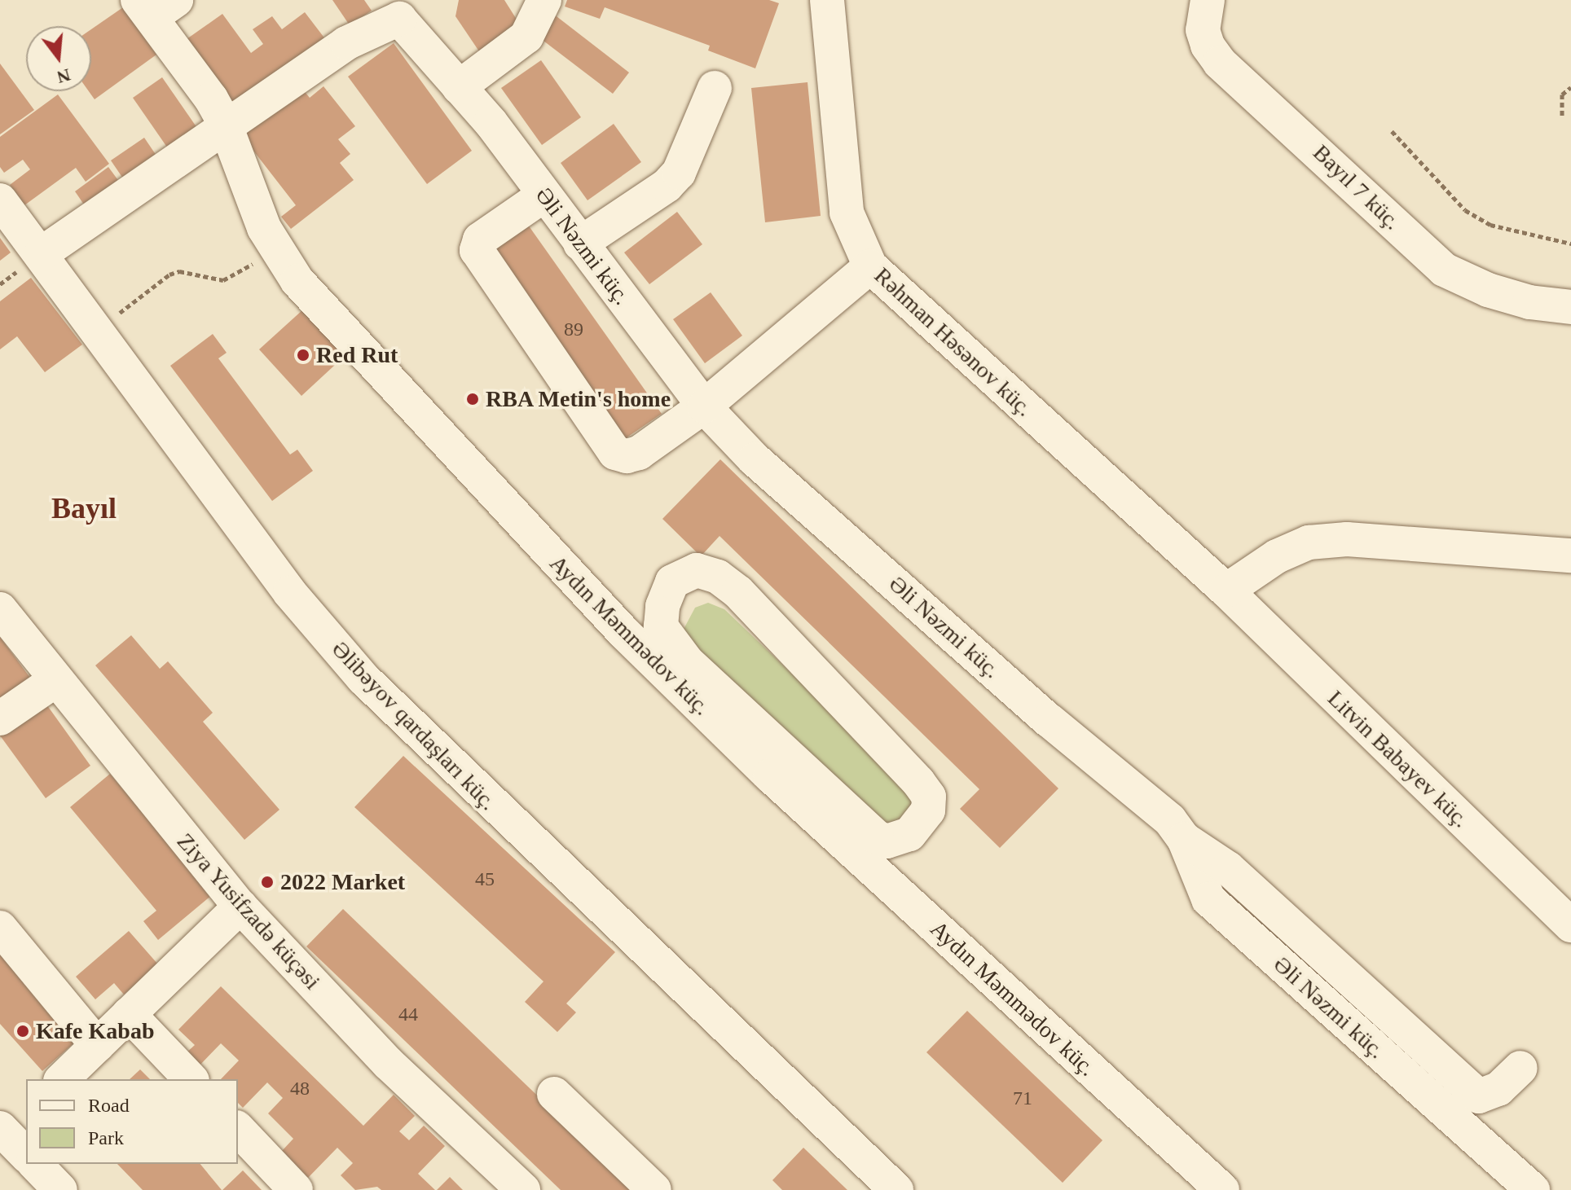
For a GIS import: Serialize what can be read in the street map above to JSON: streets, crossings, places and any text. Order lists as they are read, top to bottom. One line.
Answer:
{"streets":{"street":["Bayıl 7 küç.","Əli Nəzmi küç.","Rəhman Həsənov küç.","Aydın Məmmədov küç.","Əlibəyov qardaşları küç.","Litvin Babayev küç.","Ziya Yusifzadə küçəsi"]},"crossings":[["Rəhman Həsənov küç.","Litvin Babayev küç."]],"districts":["Bayıl"],"places":["Red Rut","RBA Metin's home","2022 Market","Kafe Kabab"],"house_numbers":["89","45","44","48","71"],"legend":["Road","Park"],"north":"bottom"}
